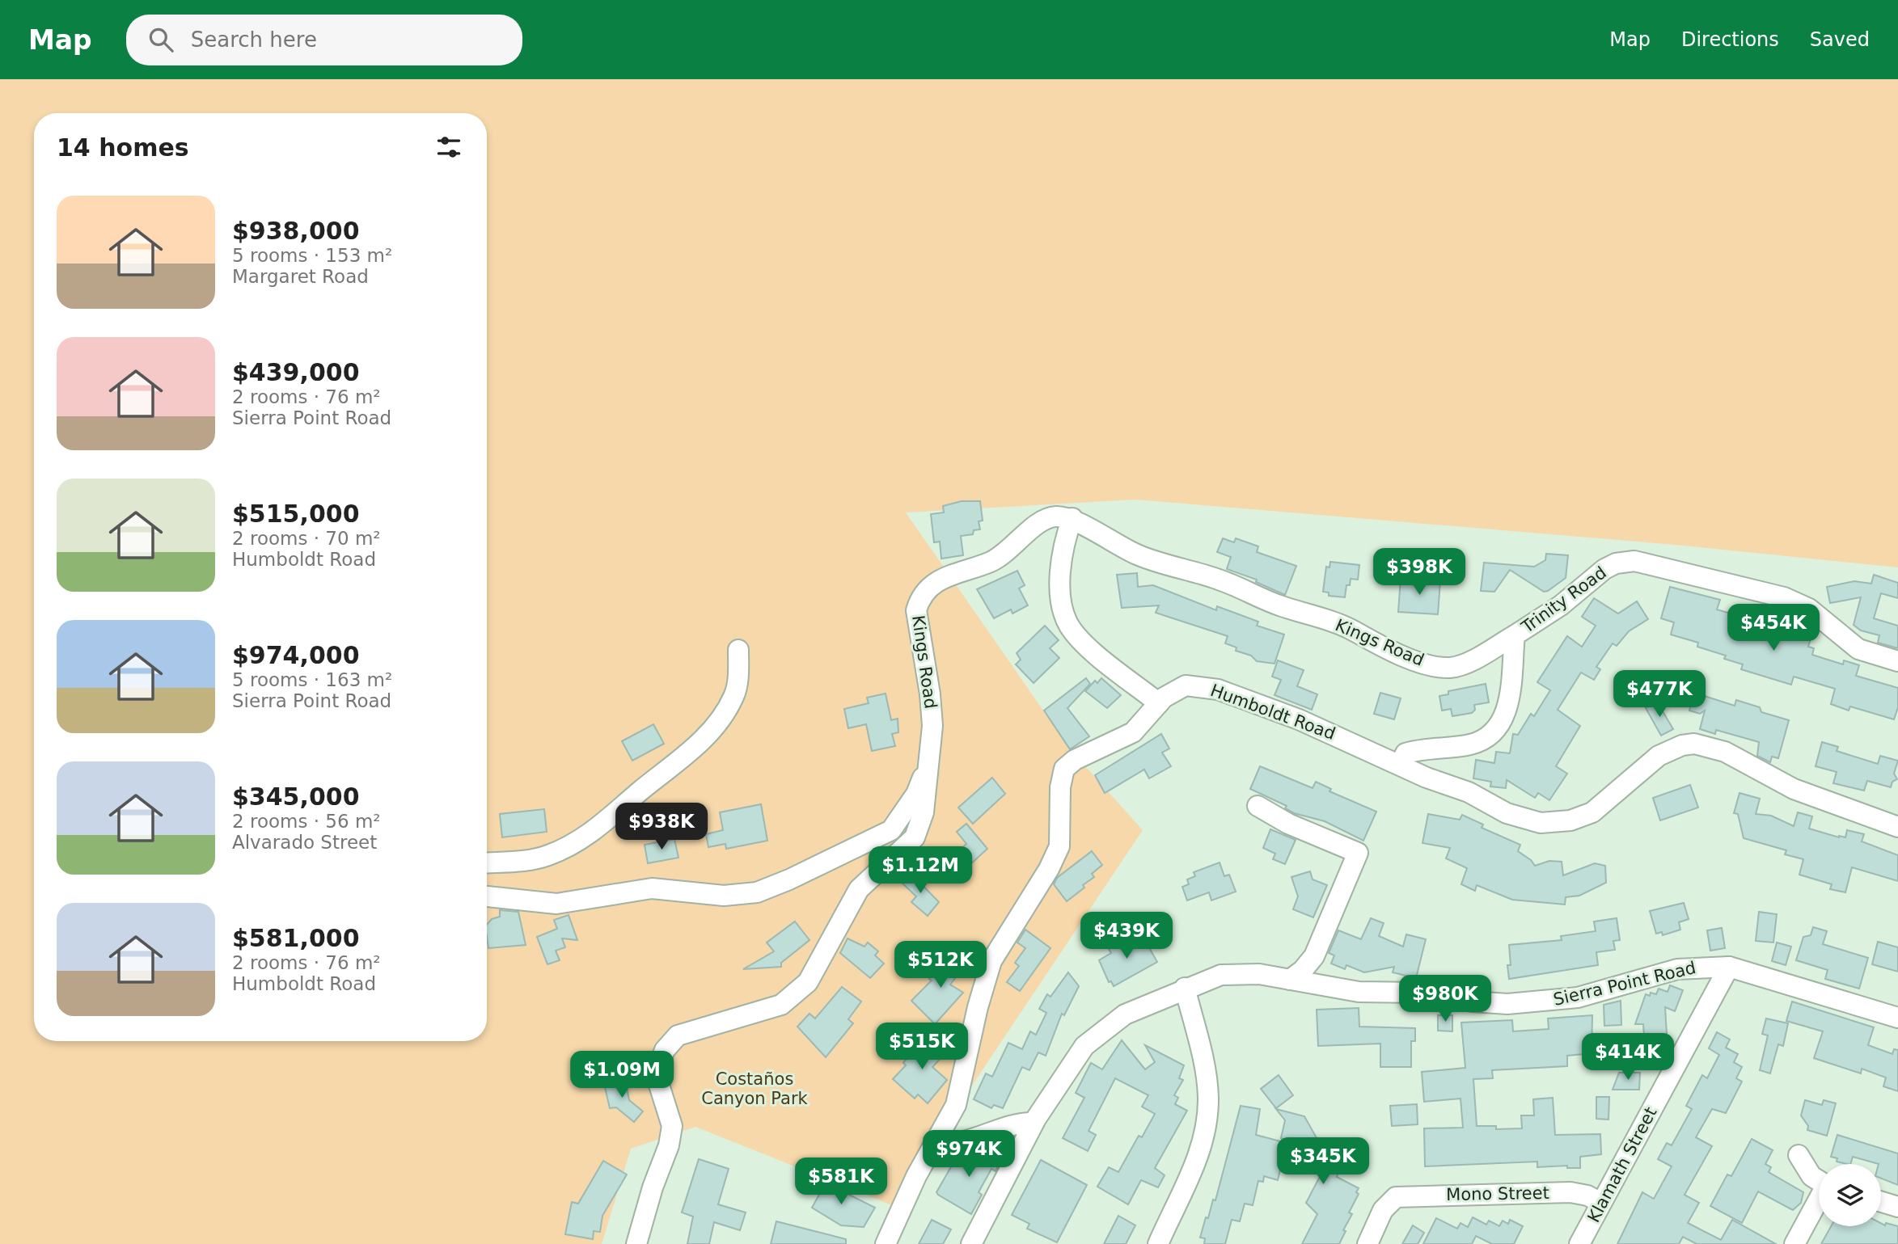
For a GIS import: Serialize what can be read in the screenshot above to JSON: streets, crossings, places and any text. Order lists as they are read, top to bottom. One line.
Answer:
{"streets":{"street":["Trinity Road","Kings Road","Humboldt Road","Sierra Point Road","Klamath Street","Mono Street"]},"crossings":[["Trinity Road","Kings Road"],["Trinity Road","Humboldt Road"],["Sierra Point Road","Klamath Street"],["Klamath Street","Mono Street"]],"parks":["Costaños Canyon Park"],"page":{"header":"Map","search":"Search here","nav":["Map","Directions","Saved"],"heading":"14 homes","list":[{"name":"$938,000","note":"5 rooms · 153 m² · Margaret Road"},{"name":"$439,000","note":"2 rooms · 76 m² · Sierra Point Road"},{"name":"$515,000","note":"2 rooms · 70 m² · Humboldt Road"},{"name":"$974,000","note":"5 rooms · 163 m² · Sierra Point Road"},{"name":"$345,000","note":"2 rooms · 56 m² · Alvarado Street"},{"name":"$581,000","note":"2 rooms · 76 m² · Humboldt Road"}],"price":["$398K","$454K","$477K","$938K","$1.12M","$439K","$512K","$980K","$515K","$414K","$1.09M","$974K","$345K","$581K"]}}
